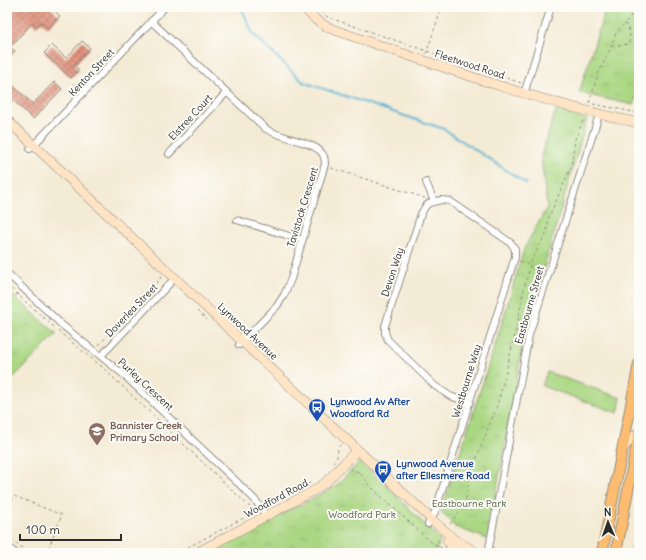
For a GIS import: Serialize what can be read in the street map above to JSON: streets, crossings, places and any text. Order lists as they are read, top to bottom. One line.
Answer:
{"streets":{"street":["Fleetwood Road","Kenton Street","Elstree Court","Tavistock Crescent","Devon Way","Eastbourne Street","Doverlea Street","Lynwood Avenue","Westbourne Way","Purley Crescent","Woodford Road"]},"crossings":[["Fleetwood Road","Eastbourne Street"],["Kenton Street","Tavistock Crescent"],["Kenton Street","Lynwood Avenue"],["Elstree Court","Tavistock Crescent"],["Tavistock Crescent","Lynwood Avenue"],["Devon Way","Westbourne Way"],["Doverlea Street","Lynwood Avenue"],["Doverlea Street","Purley Crescent"],["Lynwood Avenue","Westbourne Way"],["Lynwood Avenue","Woodford Road"],["Purley Crescent","Woodford Road"]],"parks":["Eastbourne Park","Woodford Park"],"places":{"bus stop":["Lynwood Av After Woodford Rd","Lynwood Avenue after Ellesmere Road"],"school or university":["Bannister Creek Primary School"]},"scale_bar":"100 m","north":"top"}
